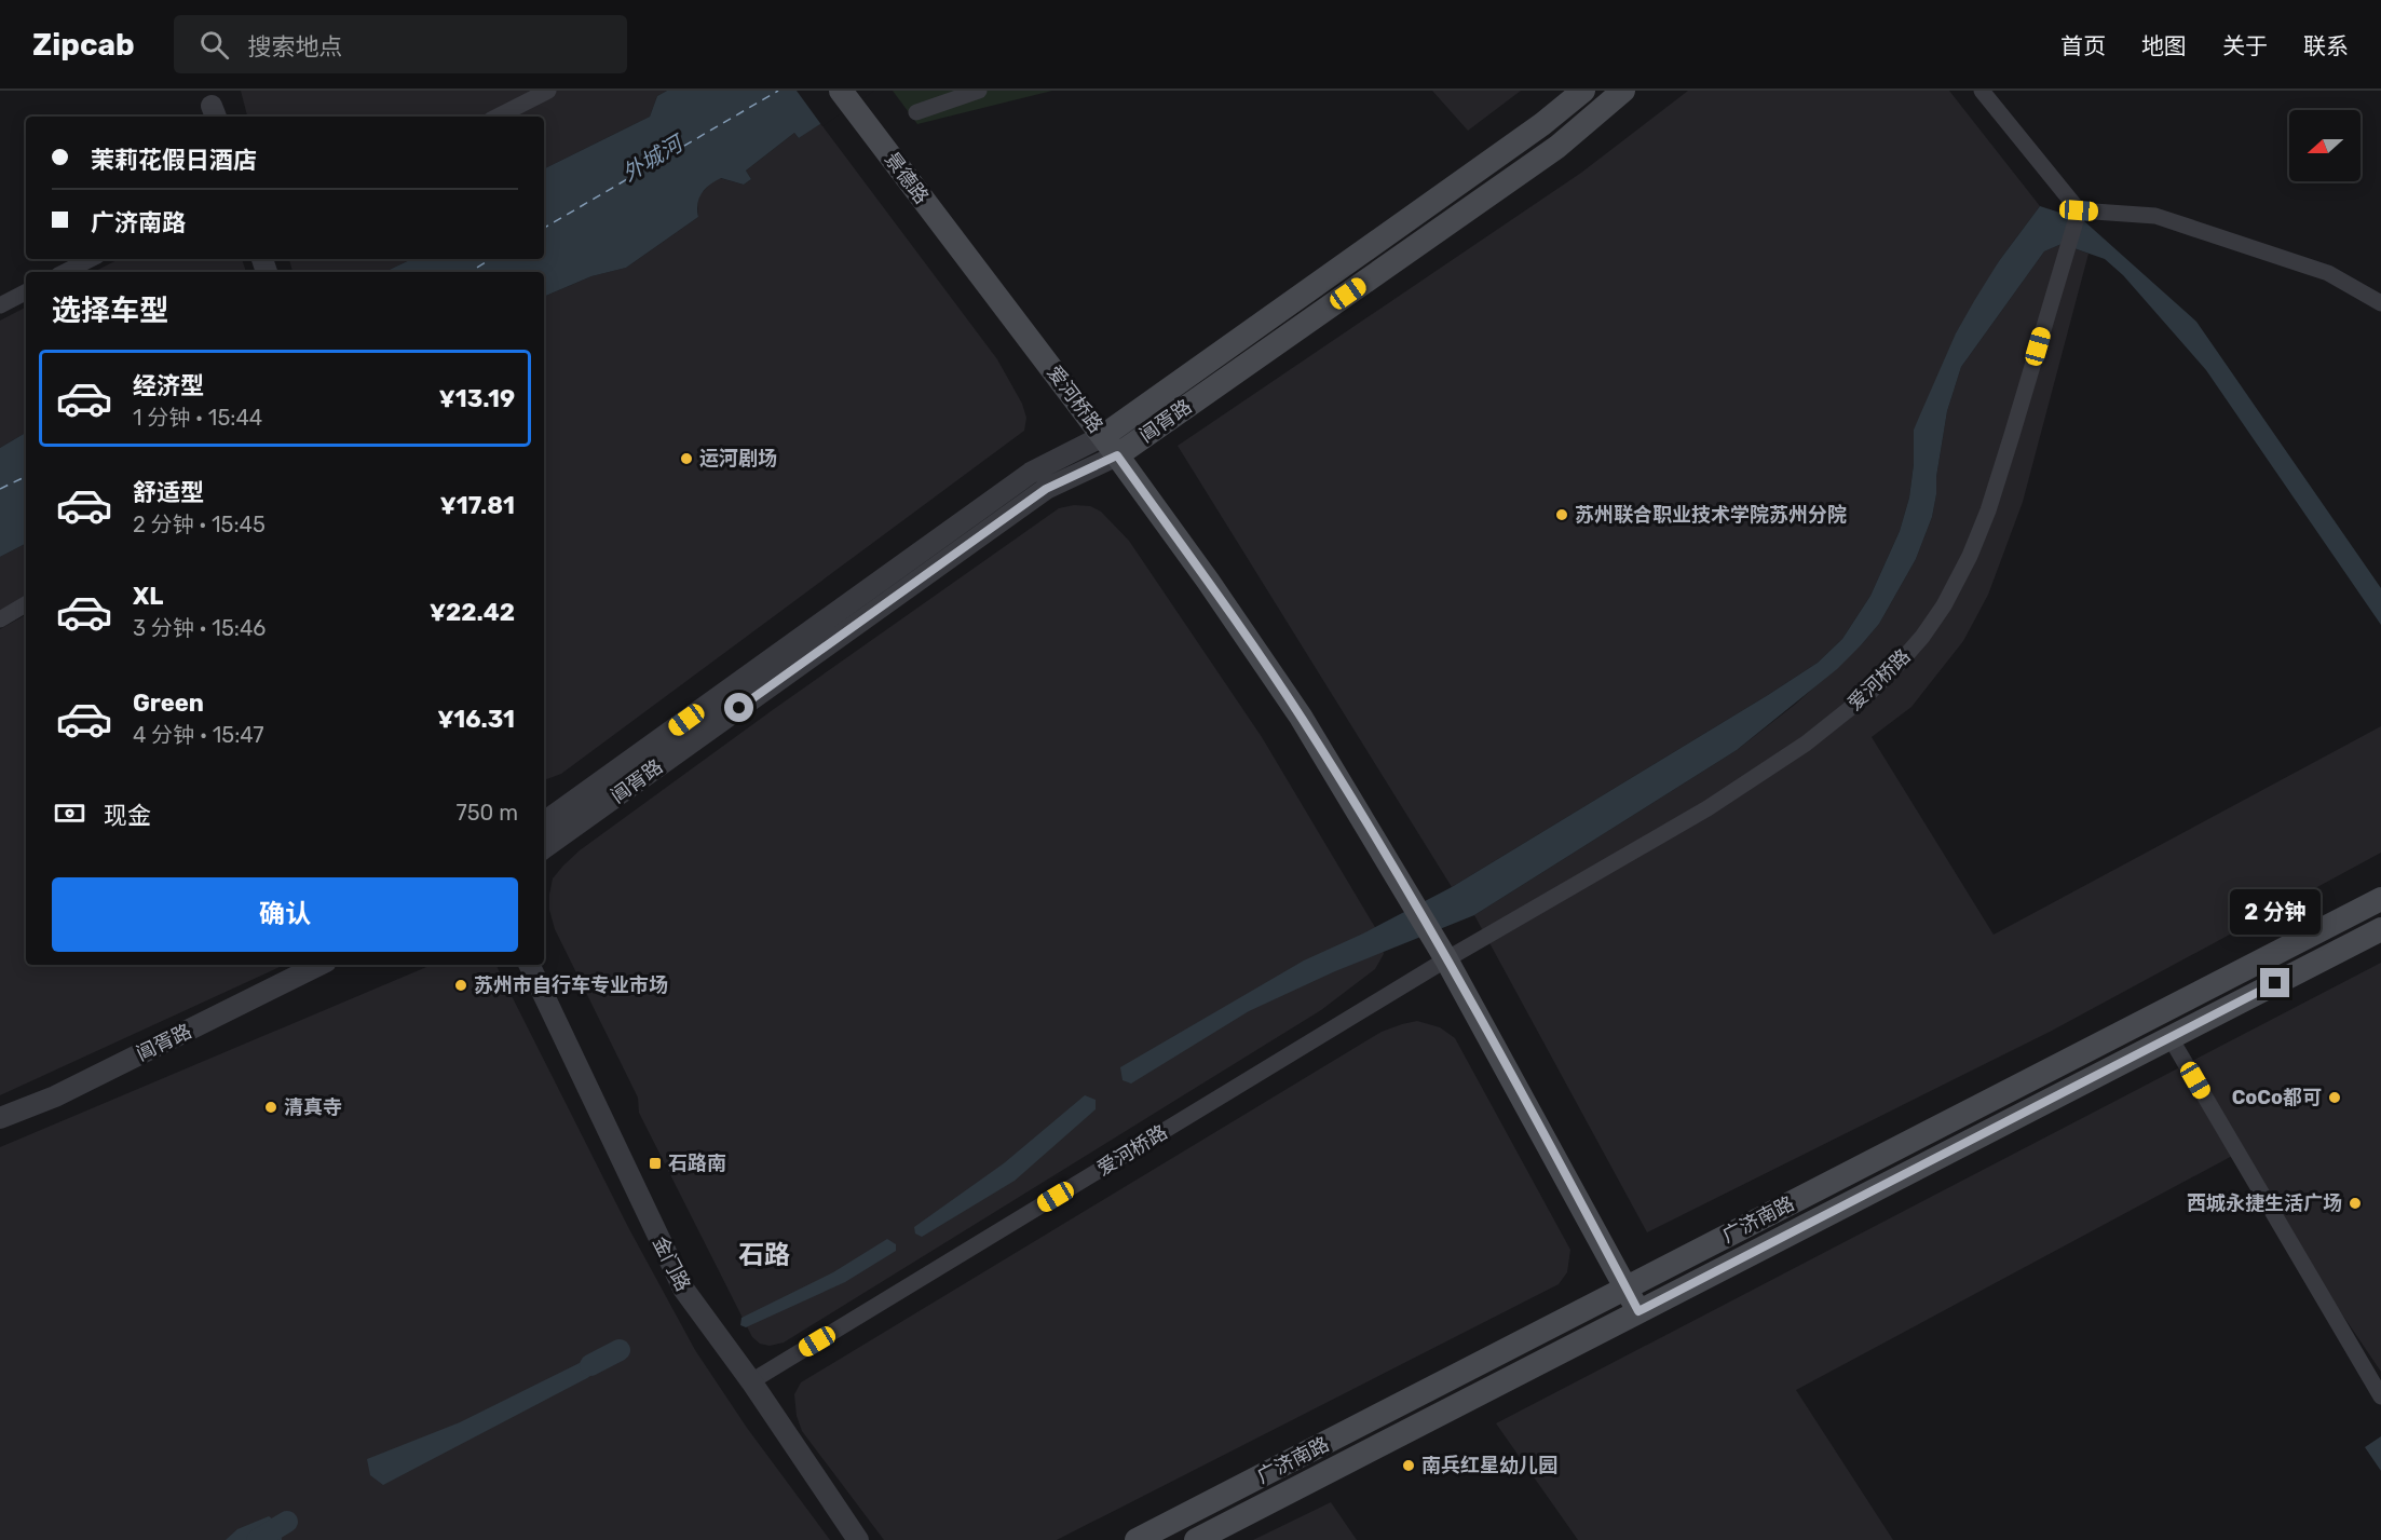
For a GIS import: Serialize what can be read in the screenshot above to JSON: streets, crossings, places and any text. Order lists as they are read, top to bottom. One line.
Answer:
{"streets":{"main road":["景德路","爱河桥路","阊胥路","广济南路"],"street":["金门路"]},"crossings":[["景德路","爱河桥路"],["爱河桥路","阊胥路"],["爱河桥路","广济南路"],["爱河桥路","金门路"]],"districts":["石路"],"water":["外城河"],"places":{"other":["运河剧场","苏州联合职业技术学院苏州分院","苏州市自行车专业市场","CoCo都可","清真寺","西城永捷生活广场","南兵红星幼儿园"],"transit":["石路南"]},"north":"left","page":{"header":"Zipcab","search":"搜索地点","nav":["首页","地图","关于","联系"],"banner":["茉莉花假日酒店","广济南路"],"heading":"选择车型","list":[{"name":"经济型","note":"1 分钟 · 15:44","value":"¥13.19"},{"name":"舒适型","note":"2 分钟 · 15:45","value":"¥17.81"},{"name":"XL","note":"3 分钟 · 15:46","value":"¥22.42"},{"name":"Green","note":"4 分钟 · 15:47","value":"¥16.31"}],"pay":["现金","750 m"],"buttons":"确认","bubble":"2 分钟"}}
